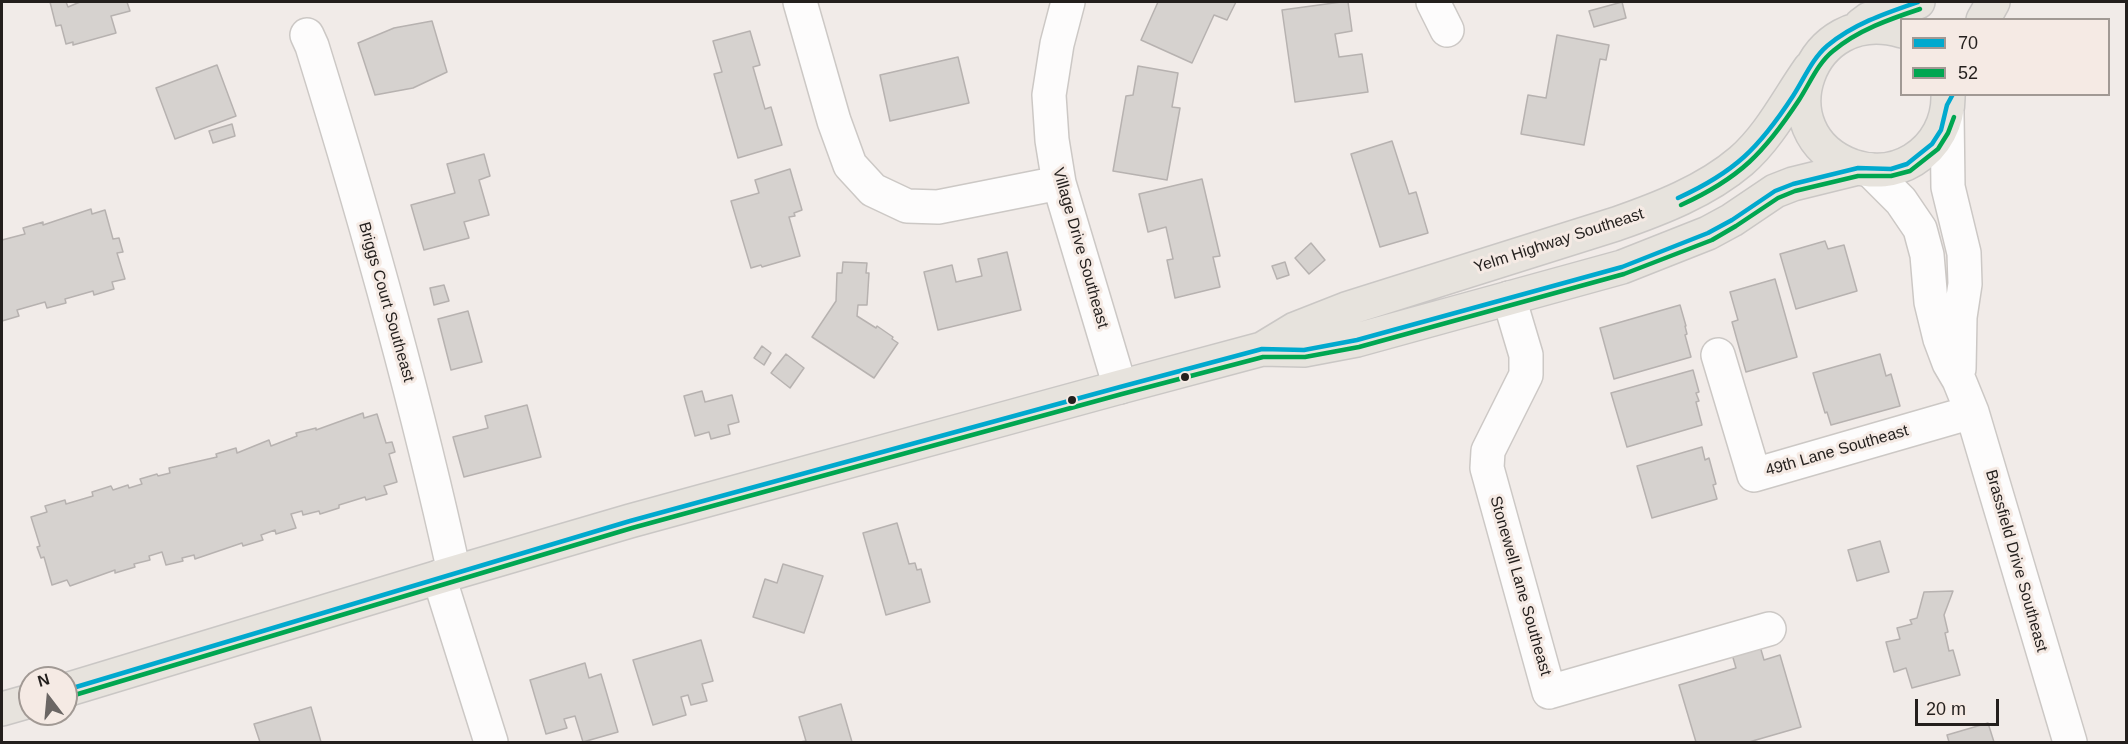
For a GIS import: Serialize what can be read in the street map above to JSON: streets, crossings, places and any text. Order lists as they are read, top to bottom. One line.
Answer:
{"streets":{"main road":["Yelm Highway Southeast"],"street":["Village Drive Southeast","Briggs Court Southeast","49th Lane Southeast","Brassfield Drive Southeast","Stonewell Lane Southeast"]},"crossings":[["Yelm Highway Southeast","Village Drive Southeast"],["Yelm Highway Southeast","Briggs Court Southeast"],["Yelm Highway Southeast","Brassfield Drive Southeast"],["Yelm Highway Southeast","Stonewell Lane Southeast"],["49th Lane Southeast","Brassfield Drive Southeast"]],"lines":["transit line 70","transit line 52"],"legend":["70","52"],"scale_bar":"20 m","north":"top"}
